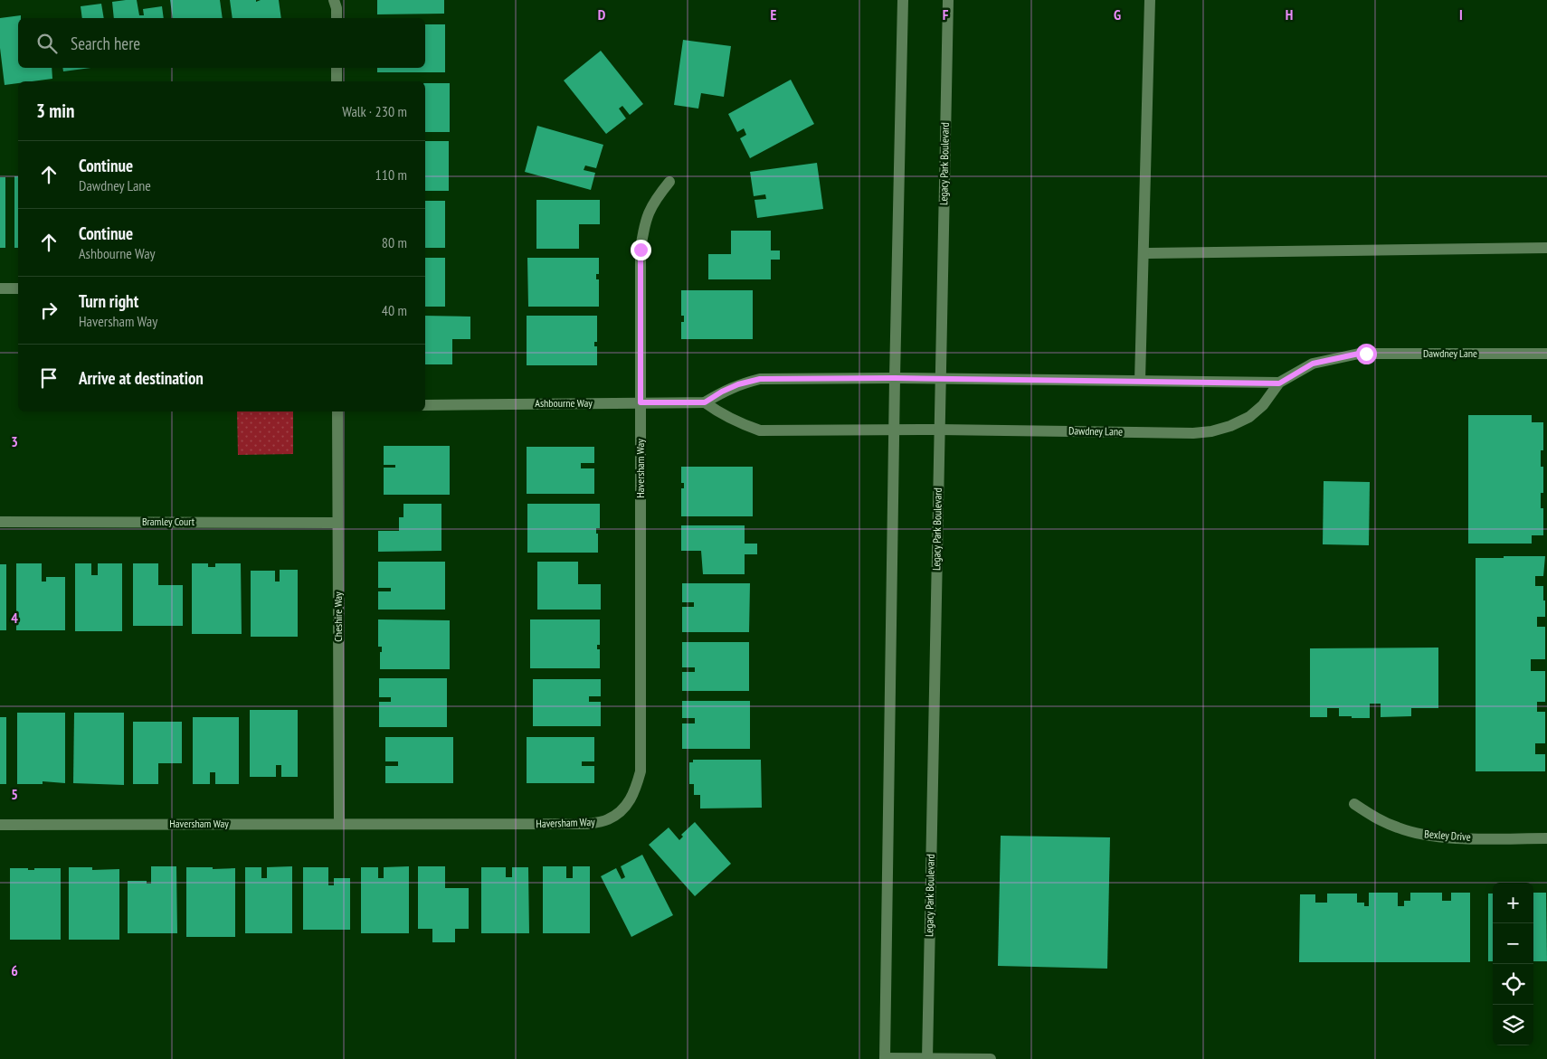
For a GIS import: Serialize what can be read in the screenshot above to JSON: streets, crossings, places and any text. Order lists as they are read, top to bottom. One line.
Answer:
{"streets":{"street":["Legacy Park Boulevard","Dawdney Lane","Ashbourne Way","Haversham Way","Bramley Court","Cheshire Way","Bexley Drive"]},"crossings":[["Legacy Park Boulevard","Dawdney Lane"],["Ashbourne Way","Haversham Way"],["Haversham Way","Cheshire Way"],["Bramley Court","Cheshire Way"]],"page":{"search":"Search here","heading":["3 min","Walk · 230 m"],"list":[["Continue","Dawdney Lane","110 m"],["Continue","Ashbourne Way","80 m"],["Turn right","Haversham Way","40 m"],"Arrive at destination"],"map_buttons":["+","−"]},"grid":{"columns":["D","E","F","G","H","I"],"rows":["3","4","5","6"]}}
